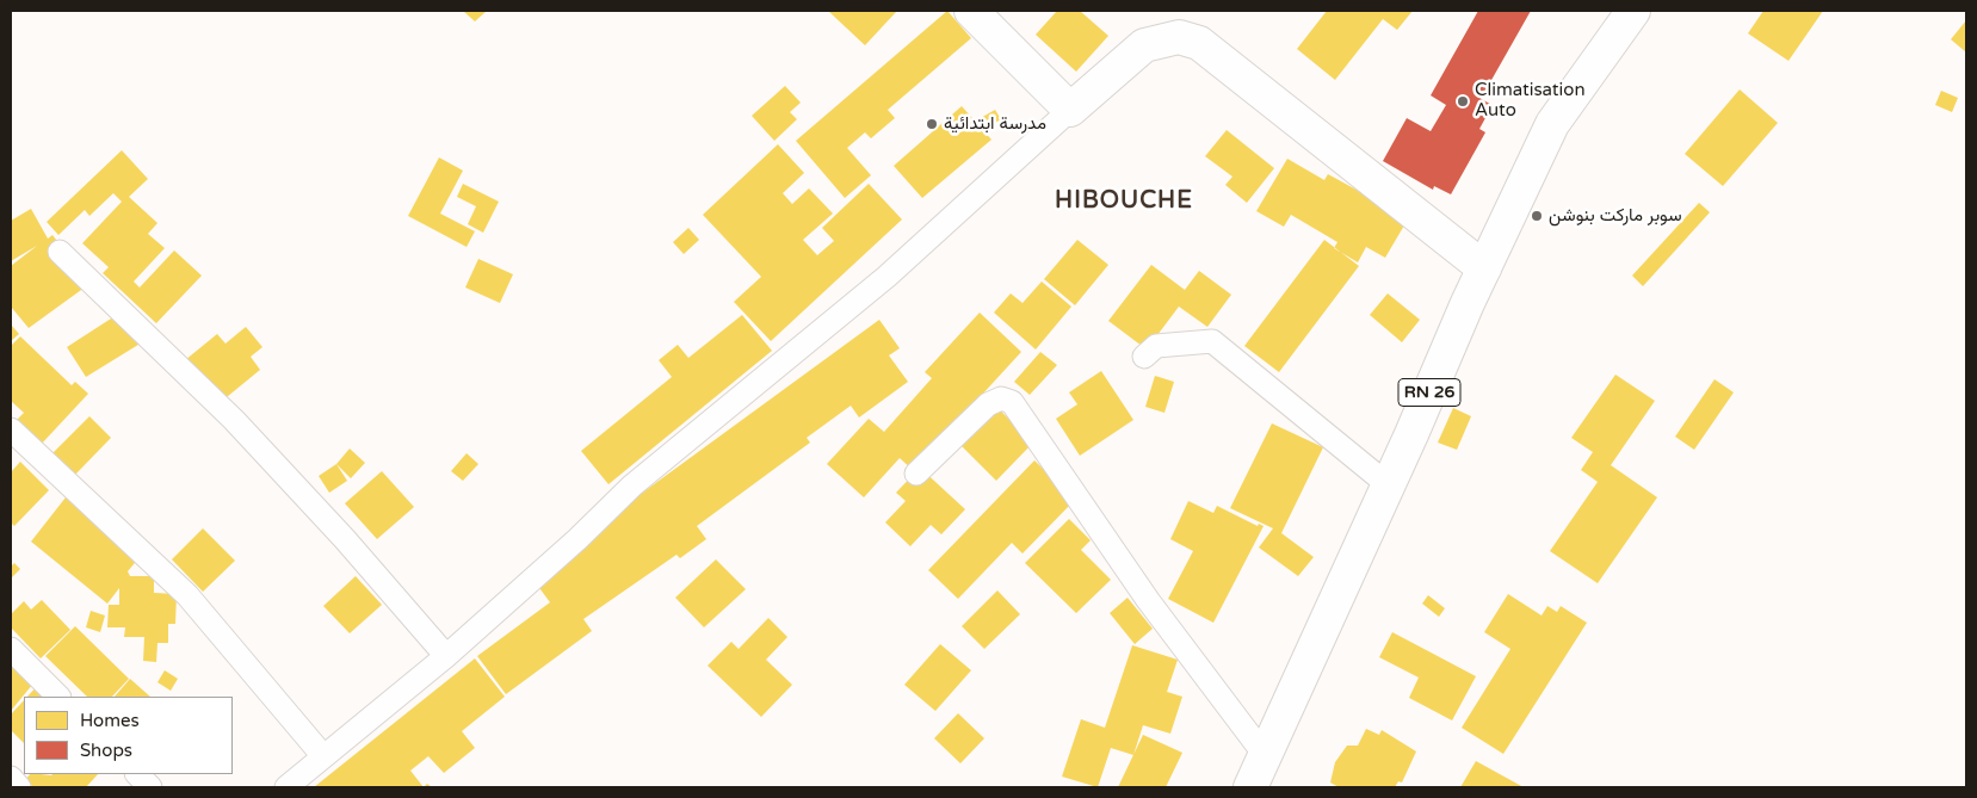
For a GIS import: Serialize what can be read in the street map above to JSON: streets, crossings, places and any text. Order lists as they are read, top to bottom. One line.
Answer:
{"streets":{"main road":["RN 26"]},"districts":["HIBOUCHE"],"places":["Climatisation Auto","مدرسة ابتدائية","سوبر ماركت بنوشن"],"legend":["Homes","Shops"]}
